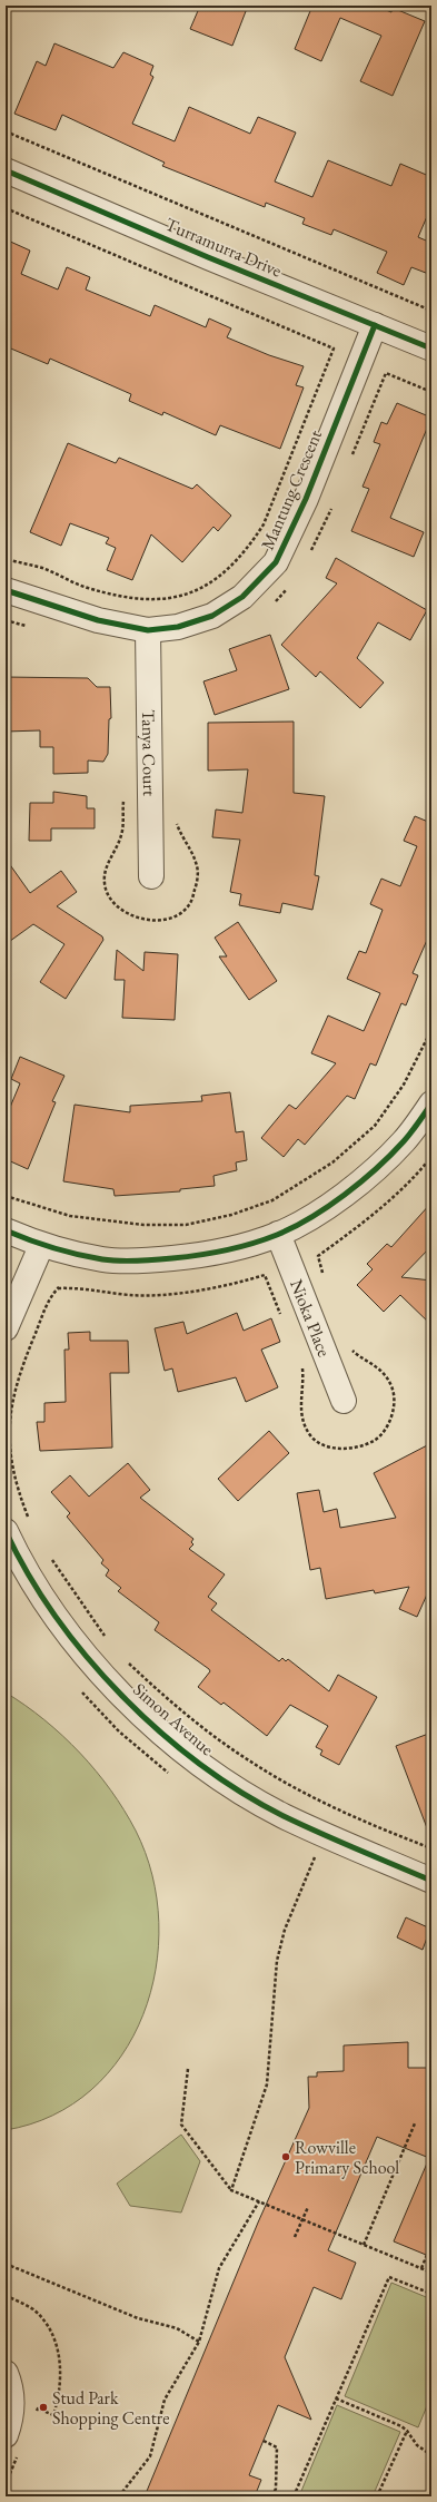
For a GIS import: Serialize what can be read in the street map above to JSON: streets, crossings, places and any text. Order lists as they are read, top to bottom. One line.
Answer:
{"streets":{"street":["Turramurra Drive","Mantung Crescent","Tanya Court","Nioka Place","Simon Avenue"]},"crossings":[["Turramurra Drive","Mantung Crescent"],["Mantung Crescent","Tanya Court"]],"places":["Rowville Primary School","Stud Park Shopping Centre"]}
